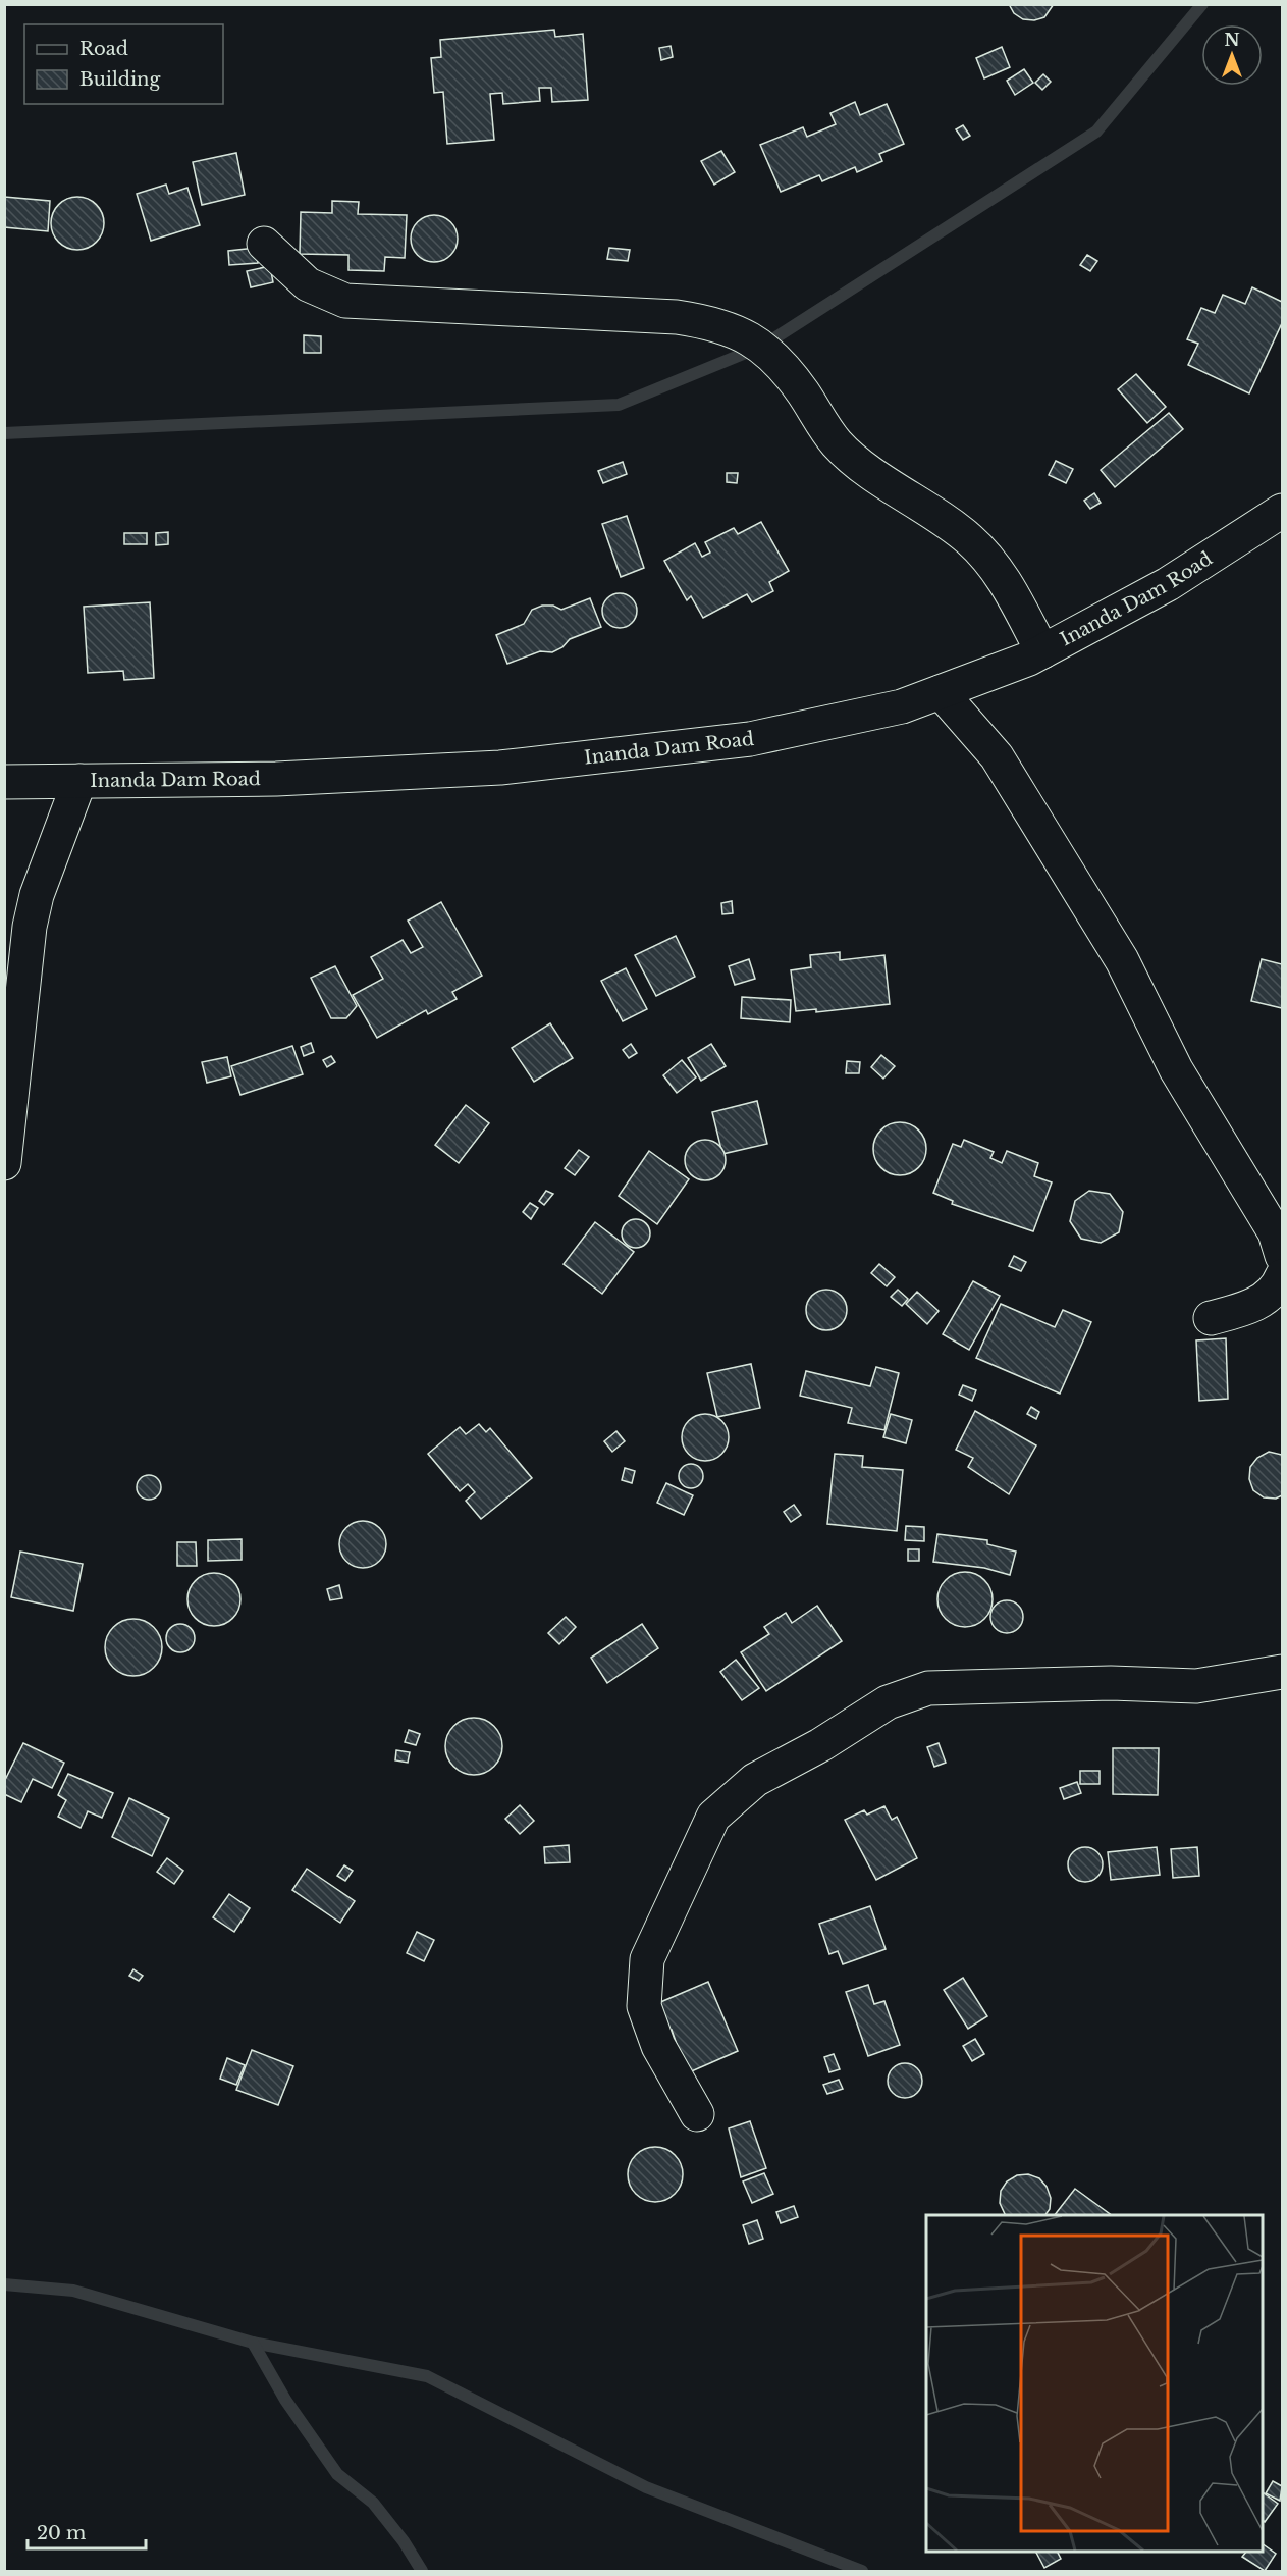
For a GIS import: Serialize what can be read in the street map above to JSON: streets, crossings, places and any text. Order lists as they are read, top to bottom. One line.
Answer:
{"streets":{"street":["Inanda Dam Road"]},"legend":["Road","Building"],"scale_bar":"20 m","north":"top"}
